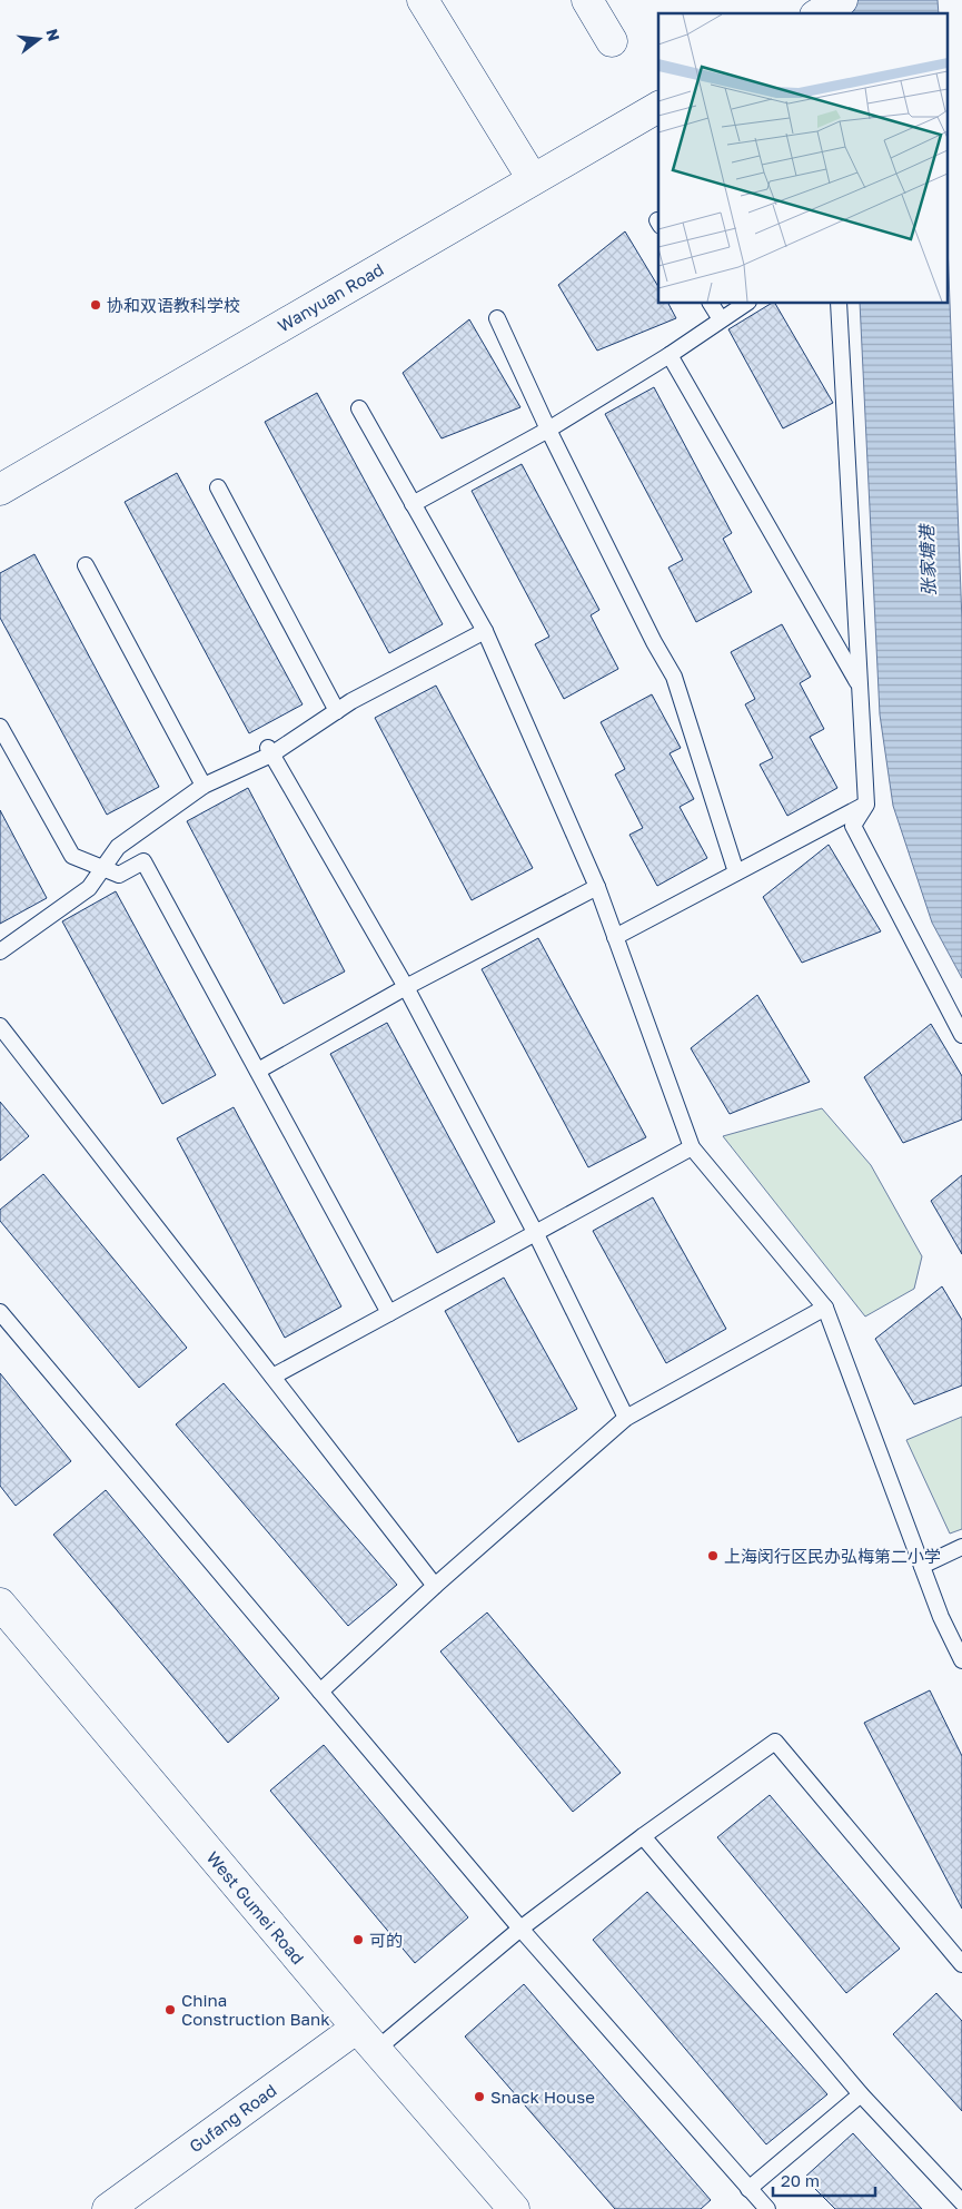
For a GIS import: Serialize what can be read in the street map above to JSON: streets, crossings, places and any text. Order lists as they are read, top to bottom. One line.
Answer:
{"streets":{"street":["Wanyuan Road","West Gumei Road","Gufang Road"]},"crossings":[["West Gumei Road","Gufang Road"]],"water":["张家塘港"],"places":["协和双语教科学校","上海闵行区民办弘梅第二小学","可的","China Construction Bank","Snack House"],"scale_bar":"20 m","north":"right"}
